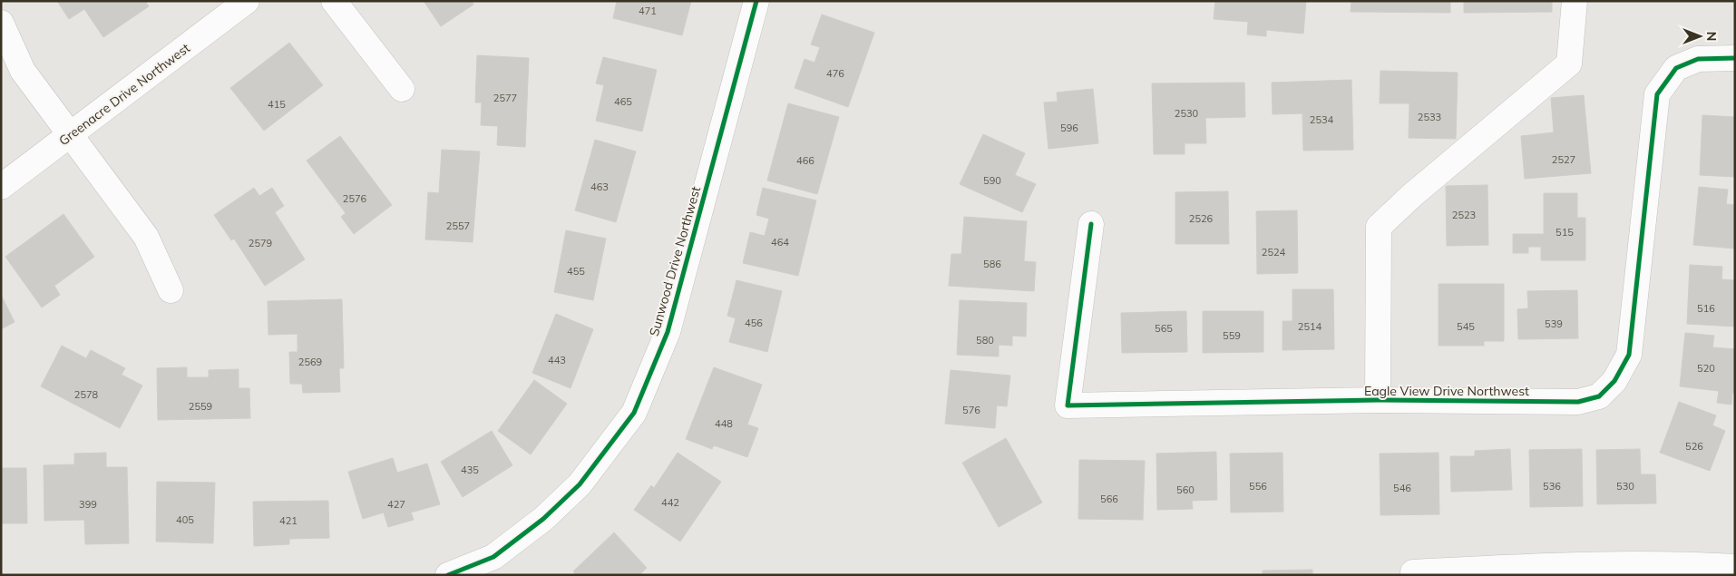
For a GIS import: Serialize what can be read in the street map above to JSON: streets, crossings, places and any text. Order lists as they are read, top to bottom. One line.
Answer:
{"streets":{"street":["Greenacre Drive Northwest","Sunwood Drive Northwest","Eagle View Drive Northwest"]},"house_numbers":["471","476","2577","465","415","2530","2533","2534","596","2527","466","590","463","2576","2523","2526","2557","515","464","2579","2524","586","455","516","456","539","2514","545","565","559","580","443","2569","520","2578","2559","576","448","526","435","556","536","530","546","560","566","442","399","427","405","421"],"north":"right"}
